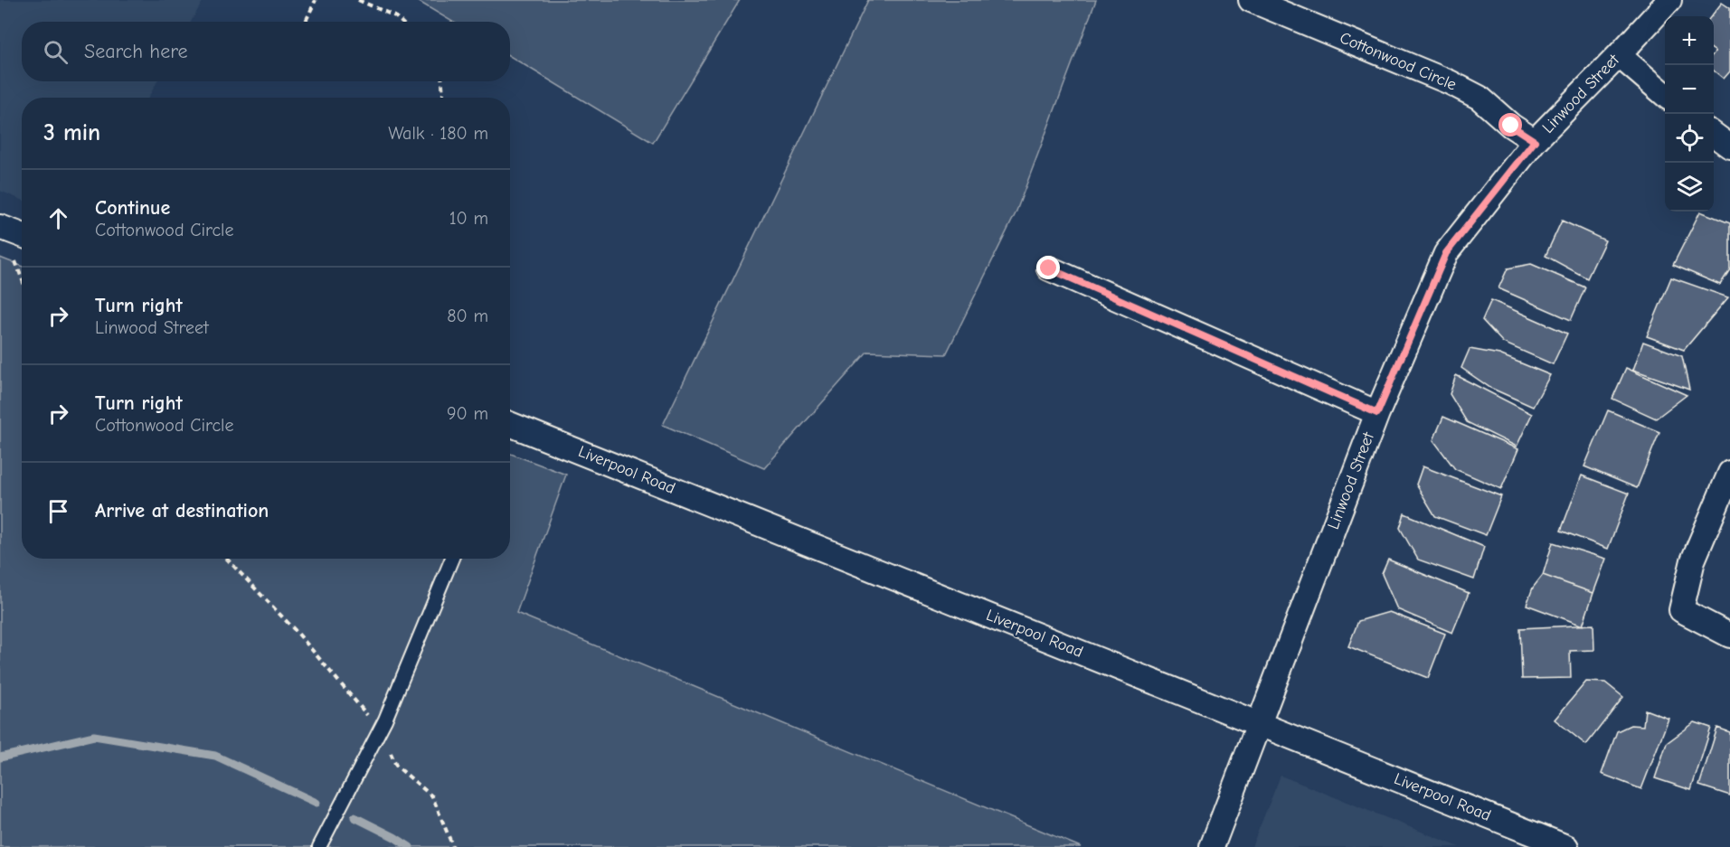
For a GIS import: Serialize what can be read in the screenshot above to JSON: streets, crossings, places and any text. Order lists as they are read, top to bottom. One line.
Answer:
{"streets":{"street":["Cottonwood Circle","Linwood Street","Liverpool Road"]},"crossings":[["Cottonwood Circle","Linwood Street"],["Linwood Street","Liverpool Road"]],"page":{"map_buttons":["+","−"],"search":"Search here","heading":["3 min","Walk · 180 m"],"list":[["Continue","Cottonwood Circle","10 m"],["Turn right","Linwood Street","80 m"],["Turn right","Cottonwood Circle","90 m"],"Arrive at destination"]}}
